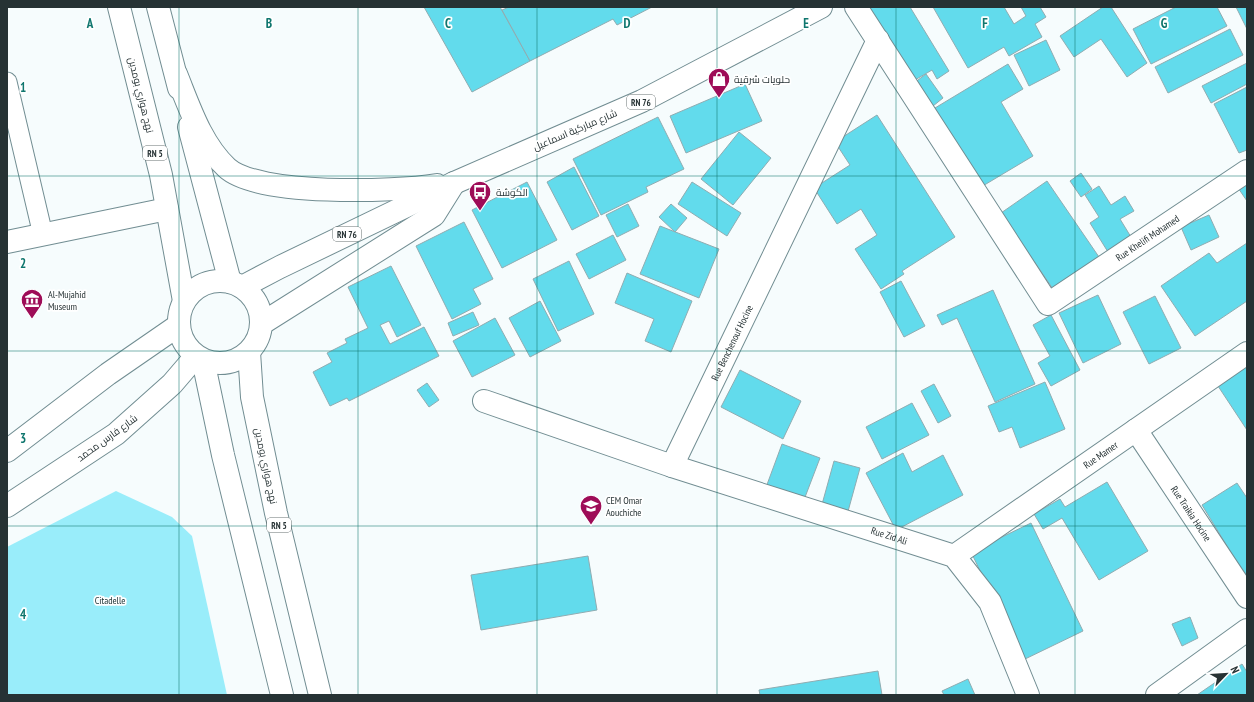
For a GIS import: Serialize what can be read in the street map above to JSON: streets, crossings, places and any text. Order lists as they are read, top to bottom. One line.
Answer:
{"streets":{"street":["نهج هواري بومدين","RN 76","شارع مباركية اسماعيل","RN 5","Rue Khelifi Mohamed","Rue Benchenouf Hocine","شارع فارس محمد","Rue Mamer","Rue Traikia Hocine","Rue Zid Ali"]},"crossings":[["نهج هواري بومدين","شارع مباركية اسماعيل"],["نهج هواري بومدين","شارع فارس محمد"],["شارع مباركية اسماعيل","شارع فارس محمد"],["Rue Khelifi Mohamed","Rue Benchenouf Hocine"],["Rue Benchenouf Hocine","Rue Zid Ali"],["Rue Mamer","Rue Traikia Hocine"],["Rue Mamer","Rue Zid Ali"]],"parks":["Citadelle"],"places":{"shop":["حلويات شرقية"],"bus stop":["الكوشة"],"museum":["Al-Mujahid Museum"],"school or university":["CEM Omar Aouchiche"]},"north":"top right","grid":{"columns":["A","B","C","D","E","F","G"],"rows":["1","2","3","4"]}}
